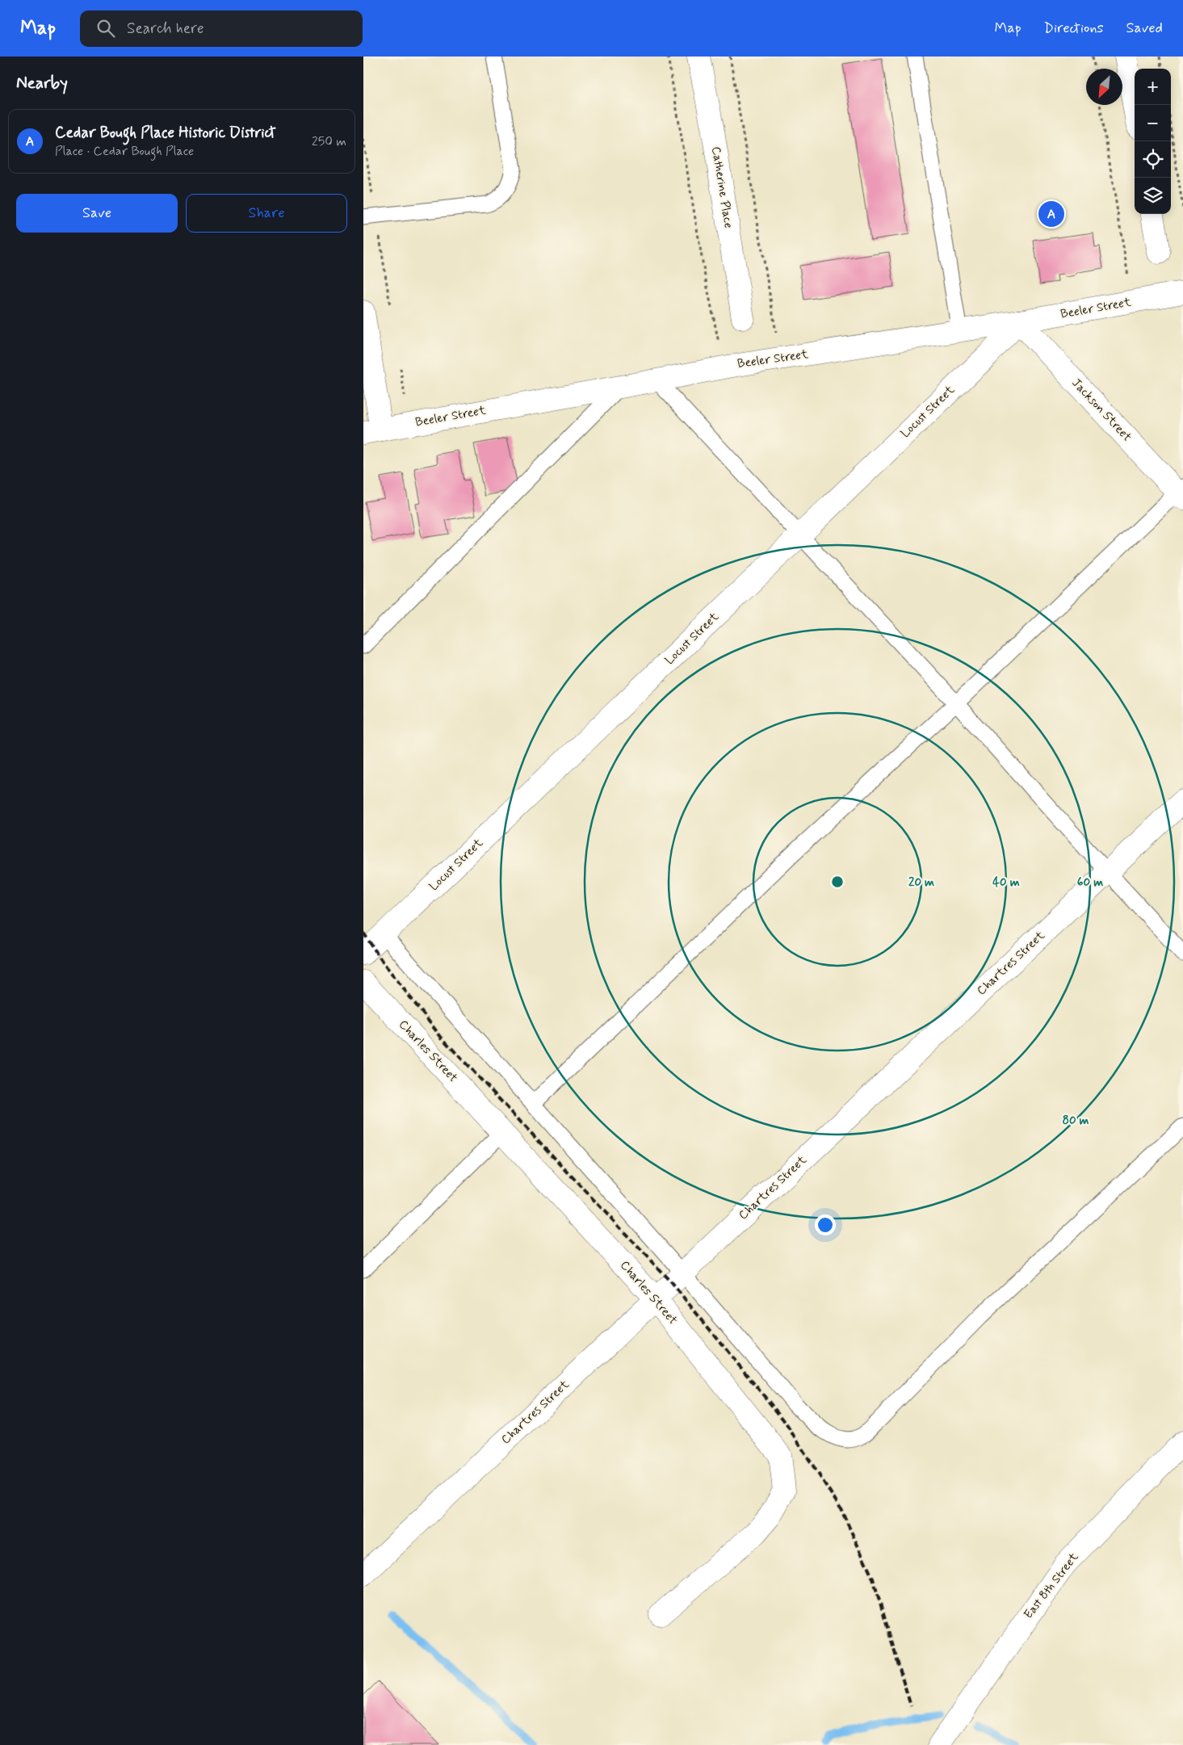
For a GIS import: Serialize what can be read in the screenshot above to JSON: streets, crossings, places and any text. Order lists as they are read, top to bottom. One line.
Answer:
{"streets":{"street":["Catherine Place","Beeler Street","Jackson Street","Locust Street","Chartres Street","Charles Street","East 8th Street"]},"crossings":[["Beeler Street","Jackson Street"],["Beeler Street","Locust Street"],["Jackson Street","Locust Street"],["Chartres Street","Charles Street"]],"north":"bottom left","page":{"header":"Map","search":"Search here","nav":["Map","Directions","Saved"],"heading":"Nearby","map_buttons":["+","−"],"list":[{"mark":"A","name":"Cedar Bough Place Historic District","note":"Place · Cedar Bough Place","value":"250 m"}],"buttons":["Save","Share"],"pins":"A"},"rings":["20 m","40 m","60 m","80 m"]}
